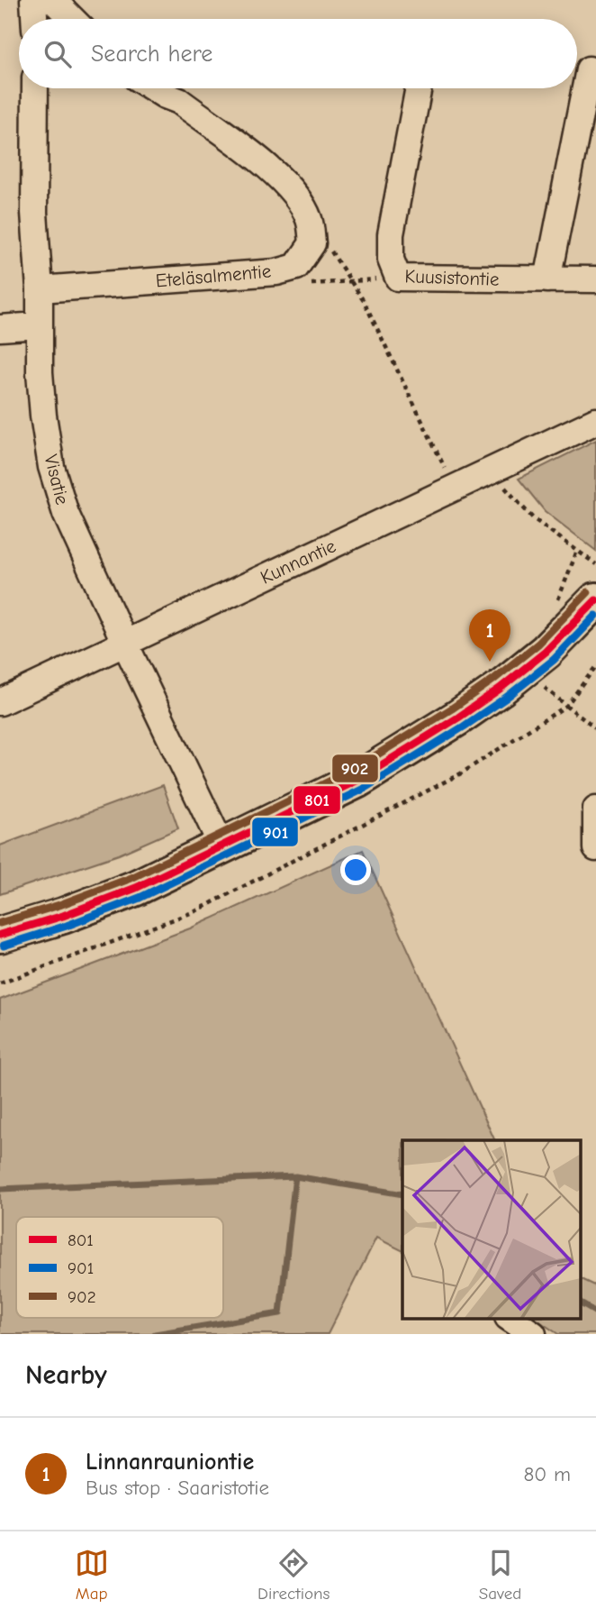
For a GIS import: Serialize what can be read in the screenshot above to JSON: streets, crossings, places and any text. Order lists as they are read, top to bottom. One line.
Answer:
{"streets":{"street":["Eteläsalmentie","Kuusistontie","Visatie","Kunnantie"]},"crossings":[["Eteläsalmentie","Visatie"],["Visatie","Kunnantie"]],"lines":["transit line 902","transit line 801","transit line 901"],"legend":["801","901","902"],"page":{"search":"Search here","pins":"1","heading":"Nearby","list":[{"mark":"1","name":"Linnanrauniontie","note":"Bus stop · Saaristotie","value":"80 m"}],"nav":["Map","Directions","Saved"]}}
